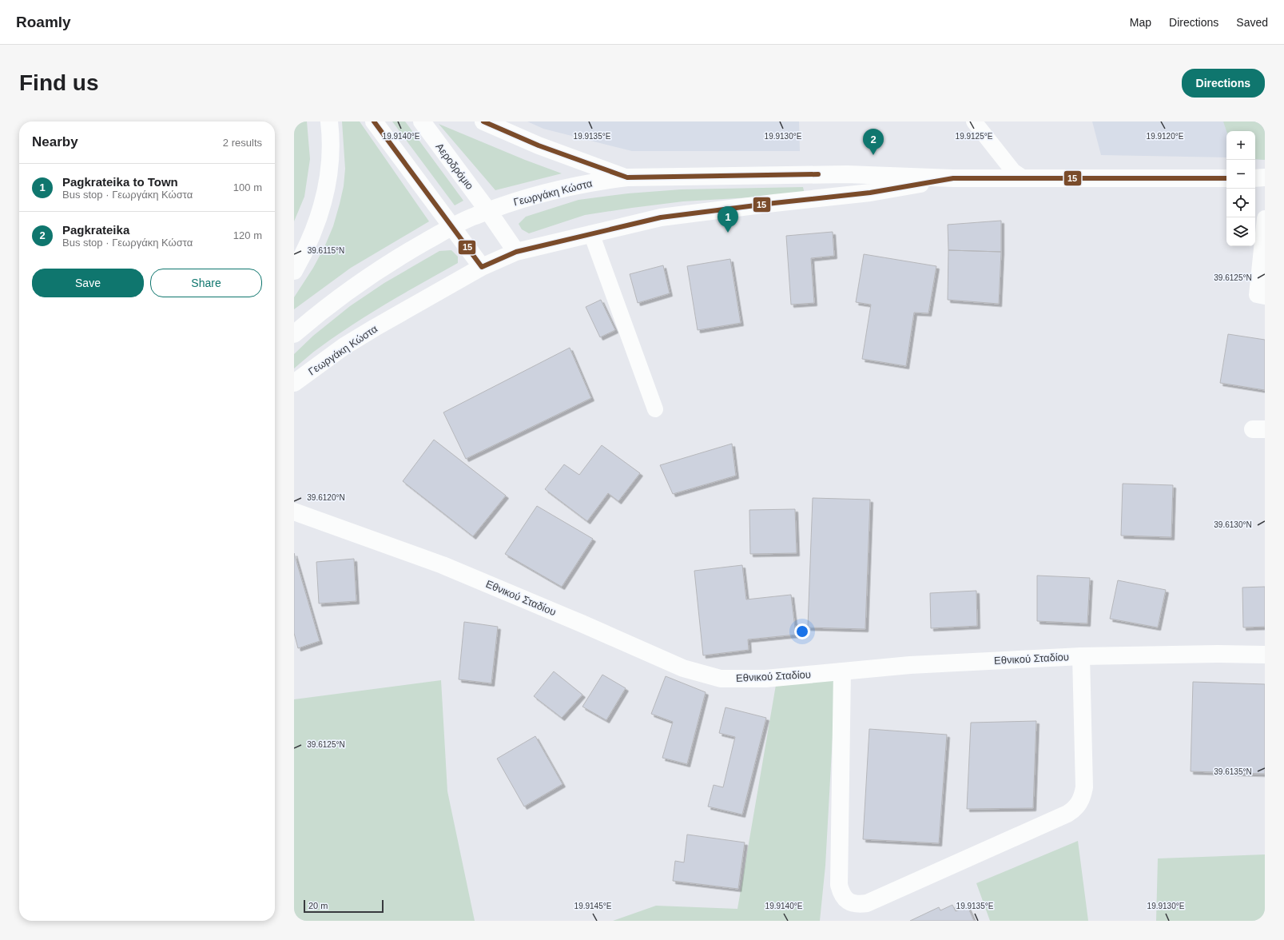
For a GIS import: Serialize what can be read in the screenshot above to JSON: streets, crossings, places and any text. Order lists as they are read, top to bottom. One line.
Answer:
{"streets":{"main road":["Αεροδρόμιο","Γεωργάκη Κώστα","Εθνικού Σταδίου"]},"crossings":[["Αεροδρόμιο","Γεωργάκη Κώστα"]],"lines":["transit line 15"],"scale_bar":"20 m","page":{"header":"Roamly","nav":["Map","Directions","Saved"],"buttons":["Directions",["Save","Share"]],"title":"Find us","heading":["Nearby","2 results"],"pins":["2","1"],"map_buttons":["+","−"],"list":[{"mark":"1","name":"Pagkrateika to Town","note":"Bus stop · Γεωργάκη Κώστα","value":"100 m"},{"mark":"2","name":"Pagkrateika","note":"Bus stop · Γεωργάκη Κώστα","value":"120 m"}],"scale":"20 m"},"coordinates":["19.9125°E","19.9120°E","19.9140°E","19.9135°E","19.9130°E","39.6115°N","39.6125°N","39.6120°N","39.6130°N","39.6135°N","19.9145°E"]}
